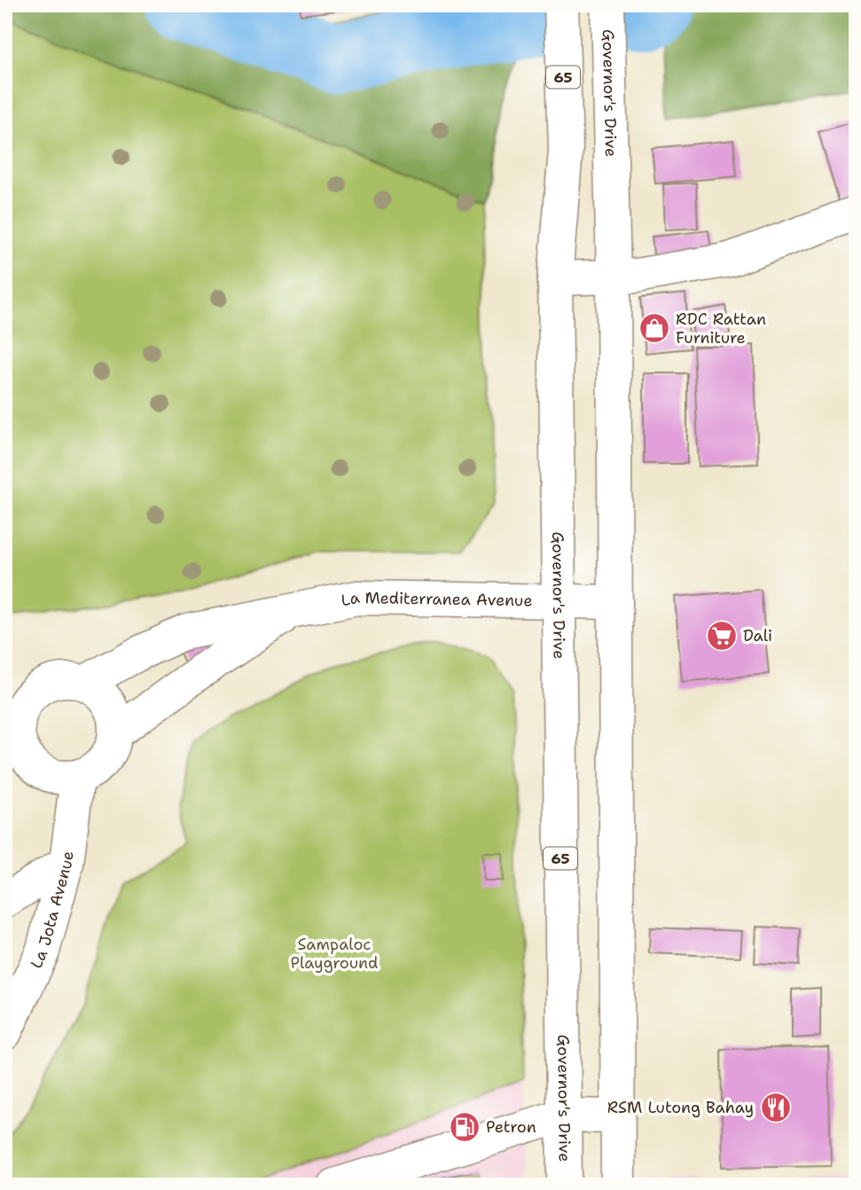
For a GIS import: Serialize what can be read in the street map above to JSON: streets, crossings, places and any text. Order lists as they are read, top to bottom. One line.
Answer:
{"streets":{"main road":["65","Governor's Drive","La Mediterranea Avenue","La Jota Avenue"]},"crossings":[["Governor's Drive","La Mediterranea Avenue"],["La Mediterranea Avenue","La Jota Avenue"]],"parks":["Sampaloc Playground"],"places":{"shop":["RDC Rattan Furniture"],"supermarket":["Dali"],"restaurant":["RSM Lutong Bahay"],"fuel station":["Petron"]}}
